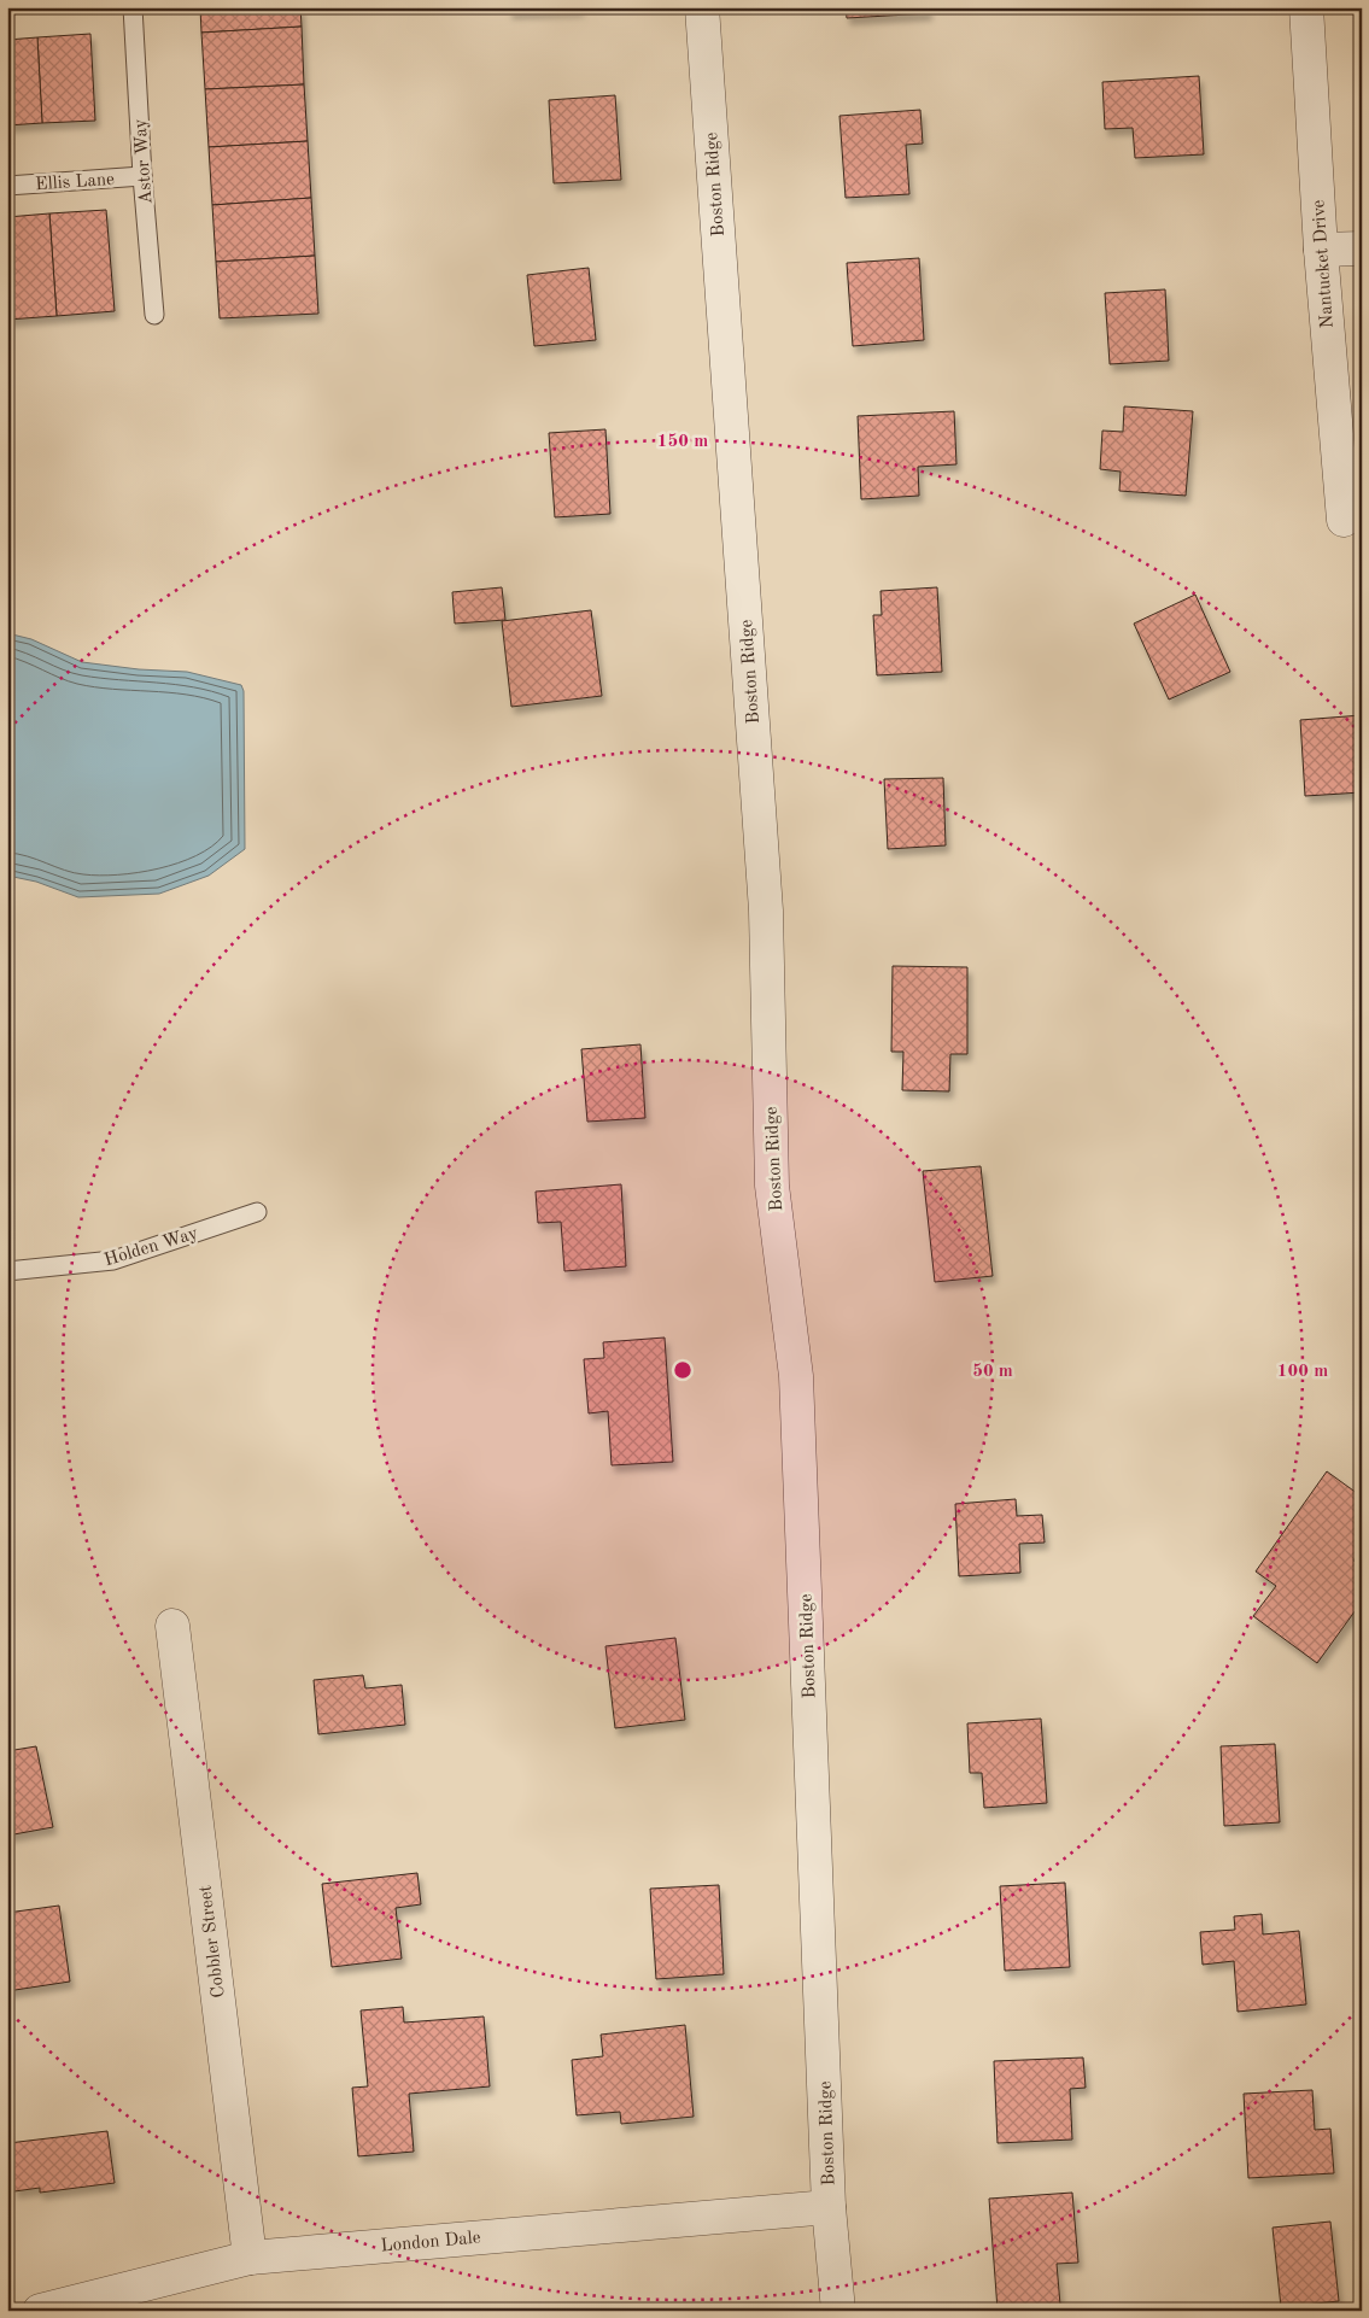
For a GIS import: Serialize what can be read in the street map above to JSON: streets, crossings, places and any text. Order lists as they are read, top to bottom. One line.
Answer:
{"streets":{"street":["Boston Ridge","Nantucket Drive","Cobbler Street","London Dale"],"lane":["Astor Way","Ellis Lane","Holden Way"]},"crossings":[["Astor Way","Ellis Lane"],["Boston Ridge","London Dale"],["Cobbler Street","London Dale"]],"rings":["150 m","50 m","100 m"]}
